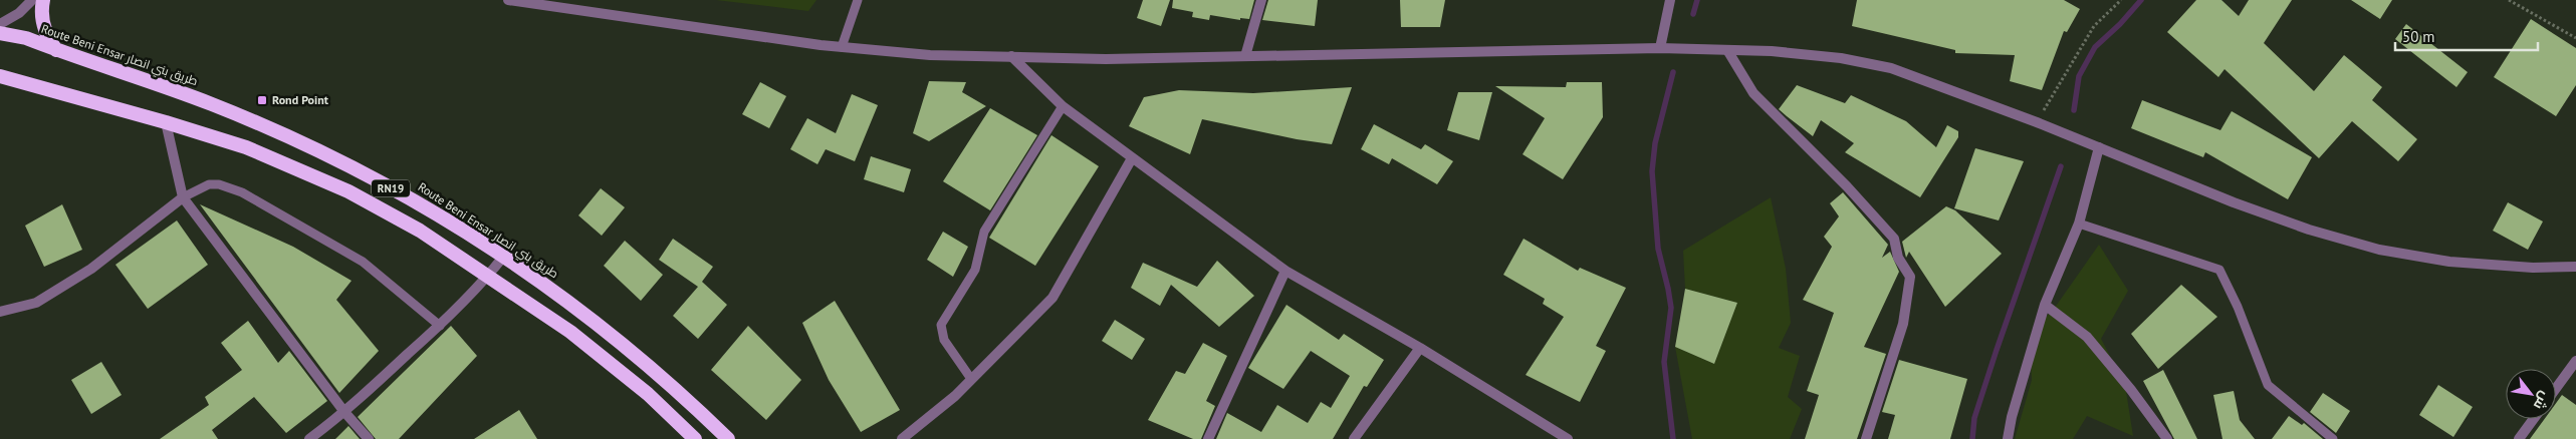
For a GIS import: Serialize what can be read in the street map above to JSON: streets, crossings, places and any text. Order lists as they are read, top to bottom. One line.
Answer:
{"streets":{"highway":["Route Beni Ensar طريق بني انصار","RN19"]},"places":{"transit":["Rond Point"]},"scale_bar":"50 m","north":"bottom right"}
